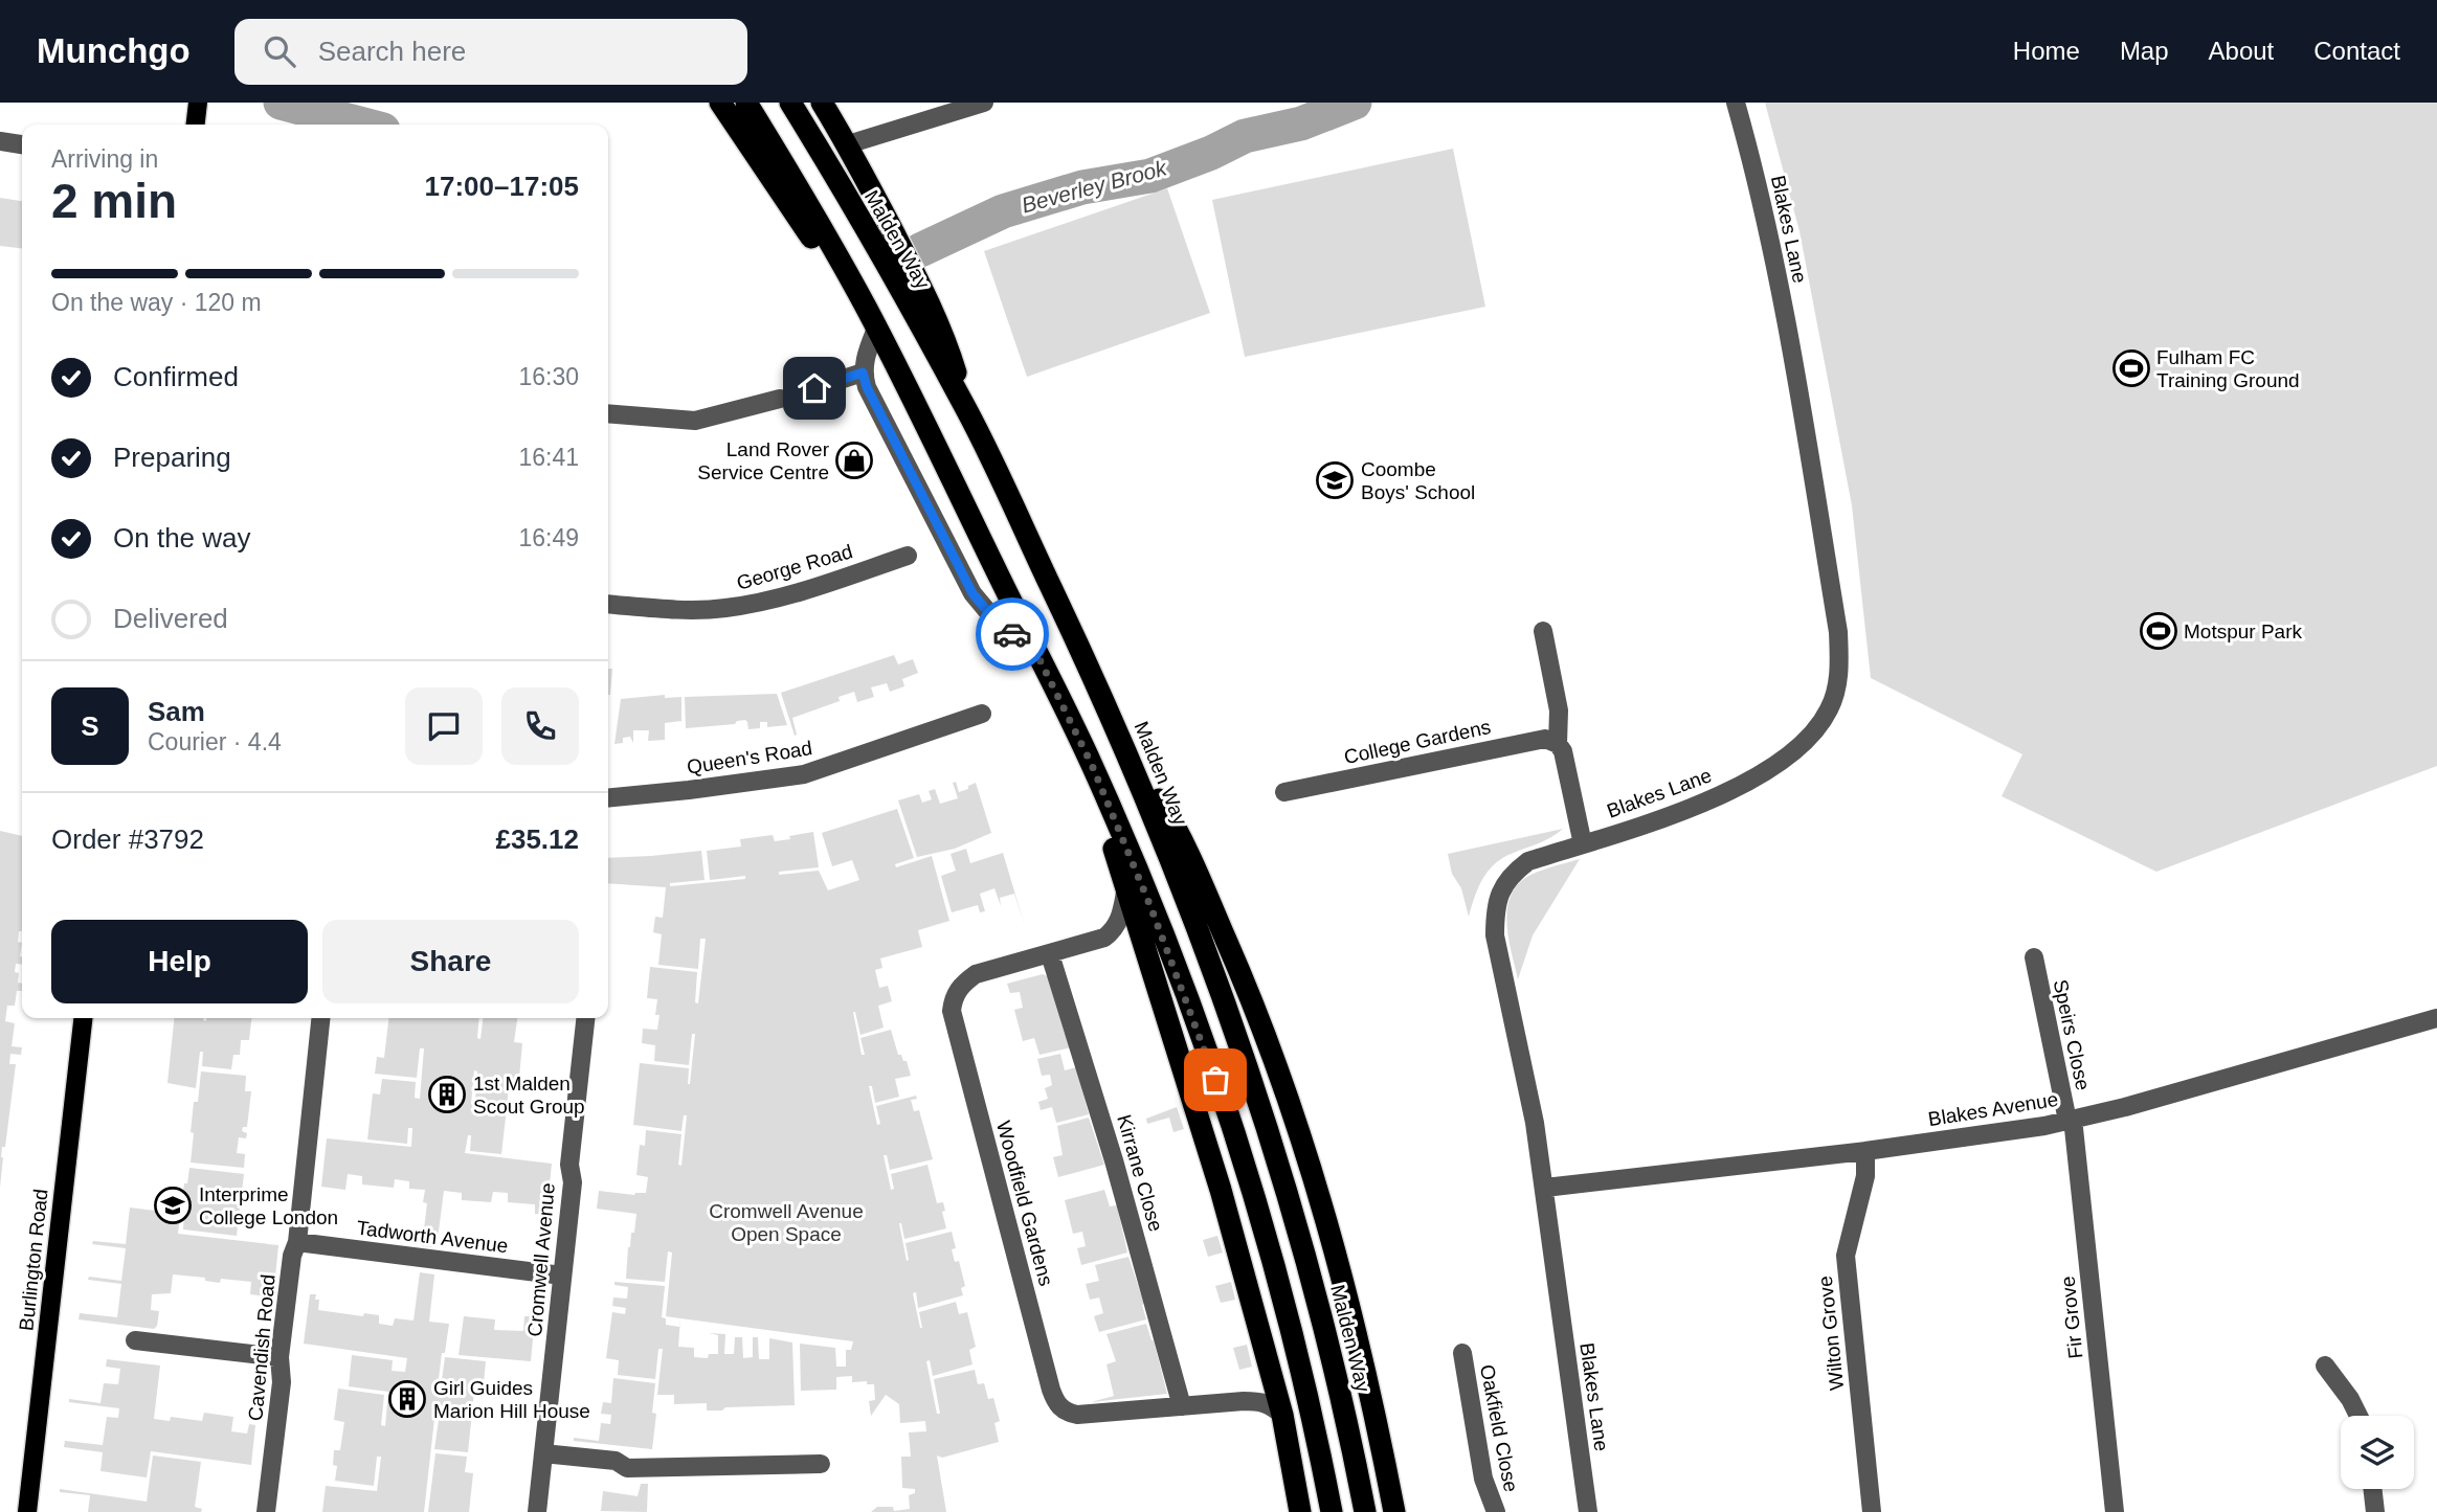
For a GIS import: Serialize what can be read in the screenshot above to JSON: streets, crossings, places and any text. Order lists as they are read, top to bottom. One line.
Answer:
{"streets":{"highway":["Malden Way"],"main road":["Burlington Road"],"street":["Blakes Lane","George Road","College Gardens","Queen's Road","Speirs Close","Blakes Avenue","Kirrane Close","Woodfield Gardens","Tadworth Avenue","Cromwell Avenue","Fir Grove","Wilton Grove","Cavendish Road","Oakfield Close"]},"crossings":[["Blakes Lane","Blakes Avenue"],["Speirs Close","Blakes Avenue"],["Speirs Close","Fir Grove"],["Blakes Avenue","Fir Grove"],["Blakes Avenue","Wilton Grove"],["Kirrane Close","Woodfield Gardens"],["Tadworth Avenue","Cromwell Avenue"],["Tadworth Avenue","Cavendish Road"]],"water":["Beverley Brook"],"parks":["Cromwell Avenue Open Space"],"places":{"sports":["Fulham FC Training Ground","Motspur Park"],"shop":["Land Rover Service Centre"],"school or university":["Coombe Boys' School","Interprime College London"],"building":["1st Malden Scout Group","Girl Guides Marion Hill House"]},"page":{"header":"Munchgo","search":"Search here","nav":["Home","Map","About","Contact"],"heading":["2 min","Arriving in","17:00–17:05"],"panel":["Sam","Courier · 4.4","Order #3792","£35.12"],"bar":"On the way · 120 m","list":[["Confirmed","16:30"],["Preparing","16:41"],["On the way","16:49"],"Delivered"],"round":"S","buttons":["Help","Share"]}}
